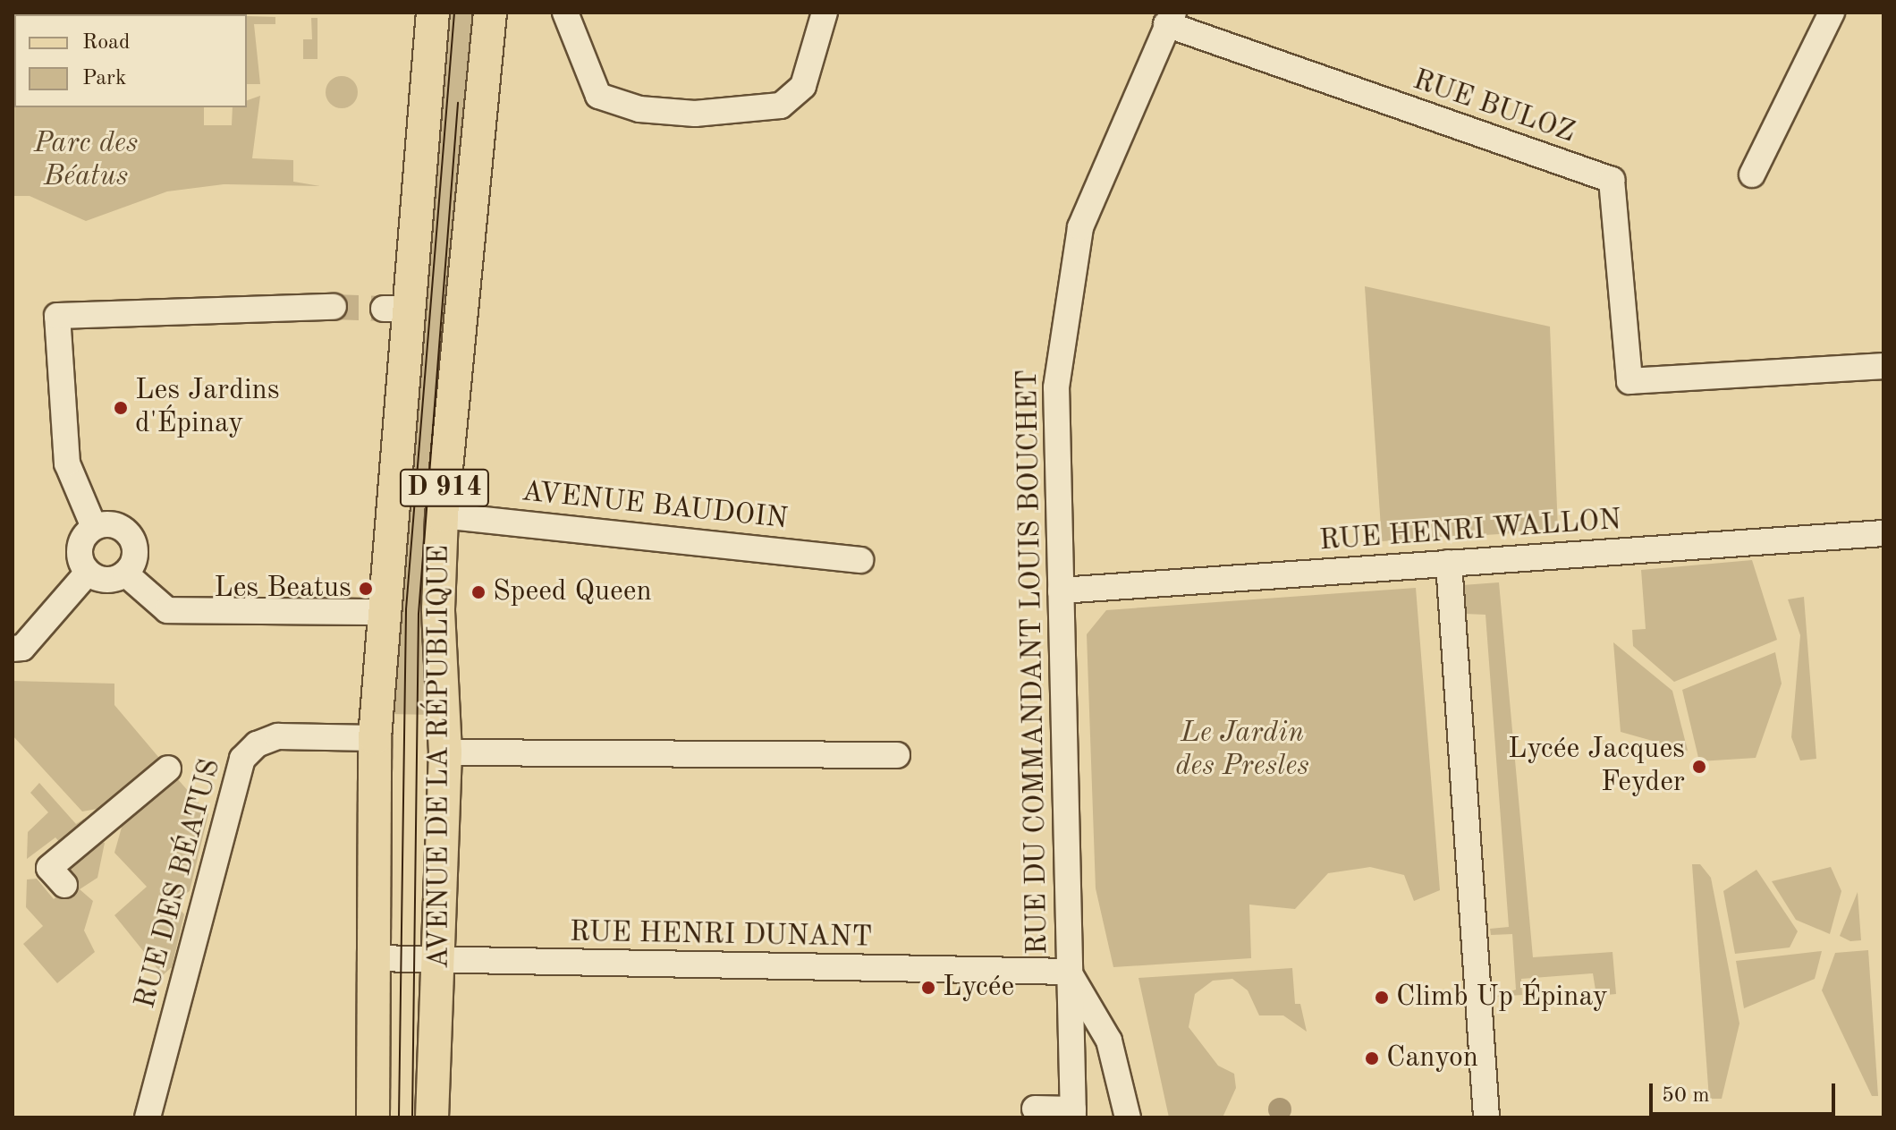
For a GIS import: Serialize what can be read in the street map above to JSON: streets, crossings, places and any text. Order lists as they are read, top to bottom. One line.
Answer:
{"streets":{"main road":["D 914","AVENUE DE LA RÉPUBLIQUE"],"street":["RUE BULOZ","AVENUE BAUDOIN","RUE HENRI WALLON","RUE DU COMMANDANT LOUIS BOUCHET","RUE DES BÉATUS","RUE HENRI DUNANT"]},"crossings":[["RUE BULOZ","RUE DU COMMANDANT LOUIS BOUCHET"],["AVENUE BAUDOIN","AVENUE DE LA RÉPUBLIQUE"],["RUE HENRI WALLON","RUE DU COMMANDANT LOUIS BOUCHET"],["RUE DU COMMANDANT LOUIS BOUCHET","RUE HENRI DUNANT"],["AVENUE DE LA RÉPUBLIQUE","RUE DES BÉATUS"],["AVENUE DE LA RÉPUBLIQUE","RUE HENRI DUNANT"]],"parks":["Parc des Béatus","Le Jardin des Presles"],"places":["Les Jardins d'Épinay","Les Beatus","Speed Queen","Lycée Jacques Feyder","Lycée","Climb Up Épinay","Canyon"],"legend":["Road","Park"],"scale_bar":"50 m"}
